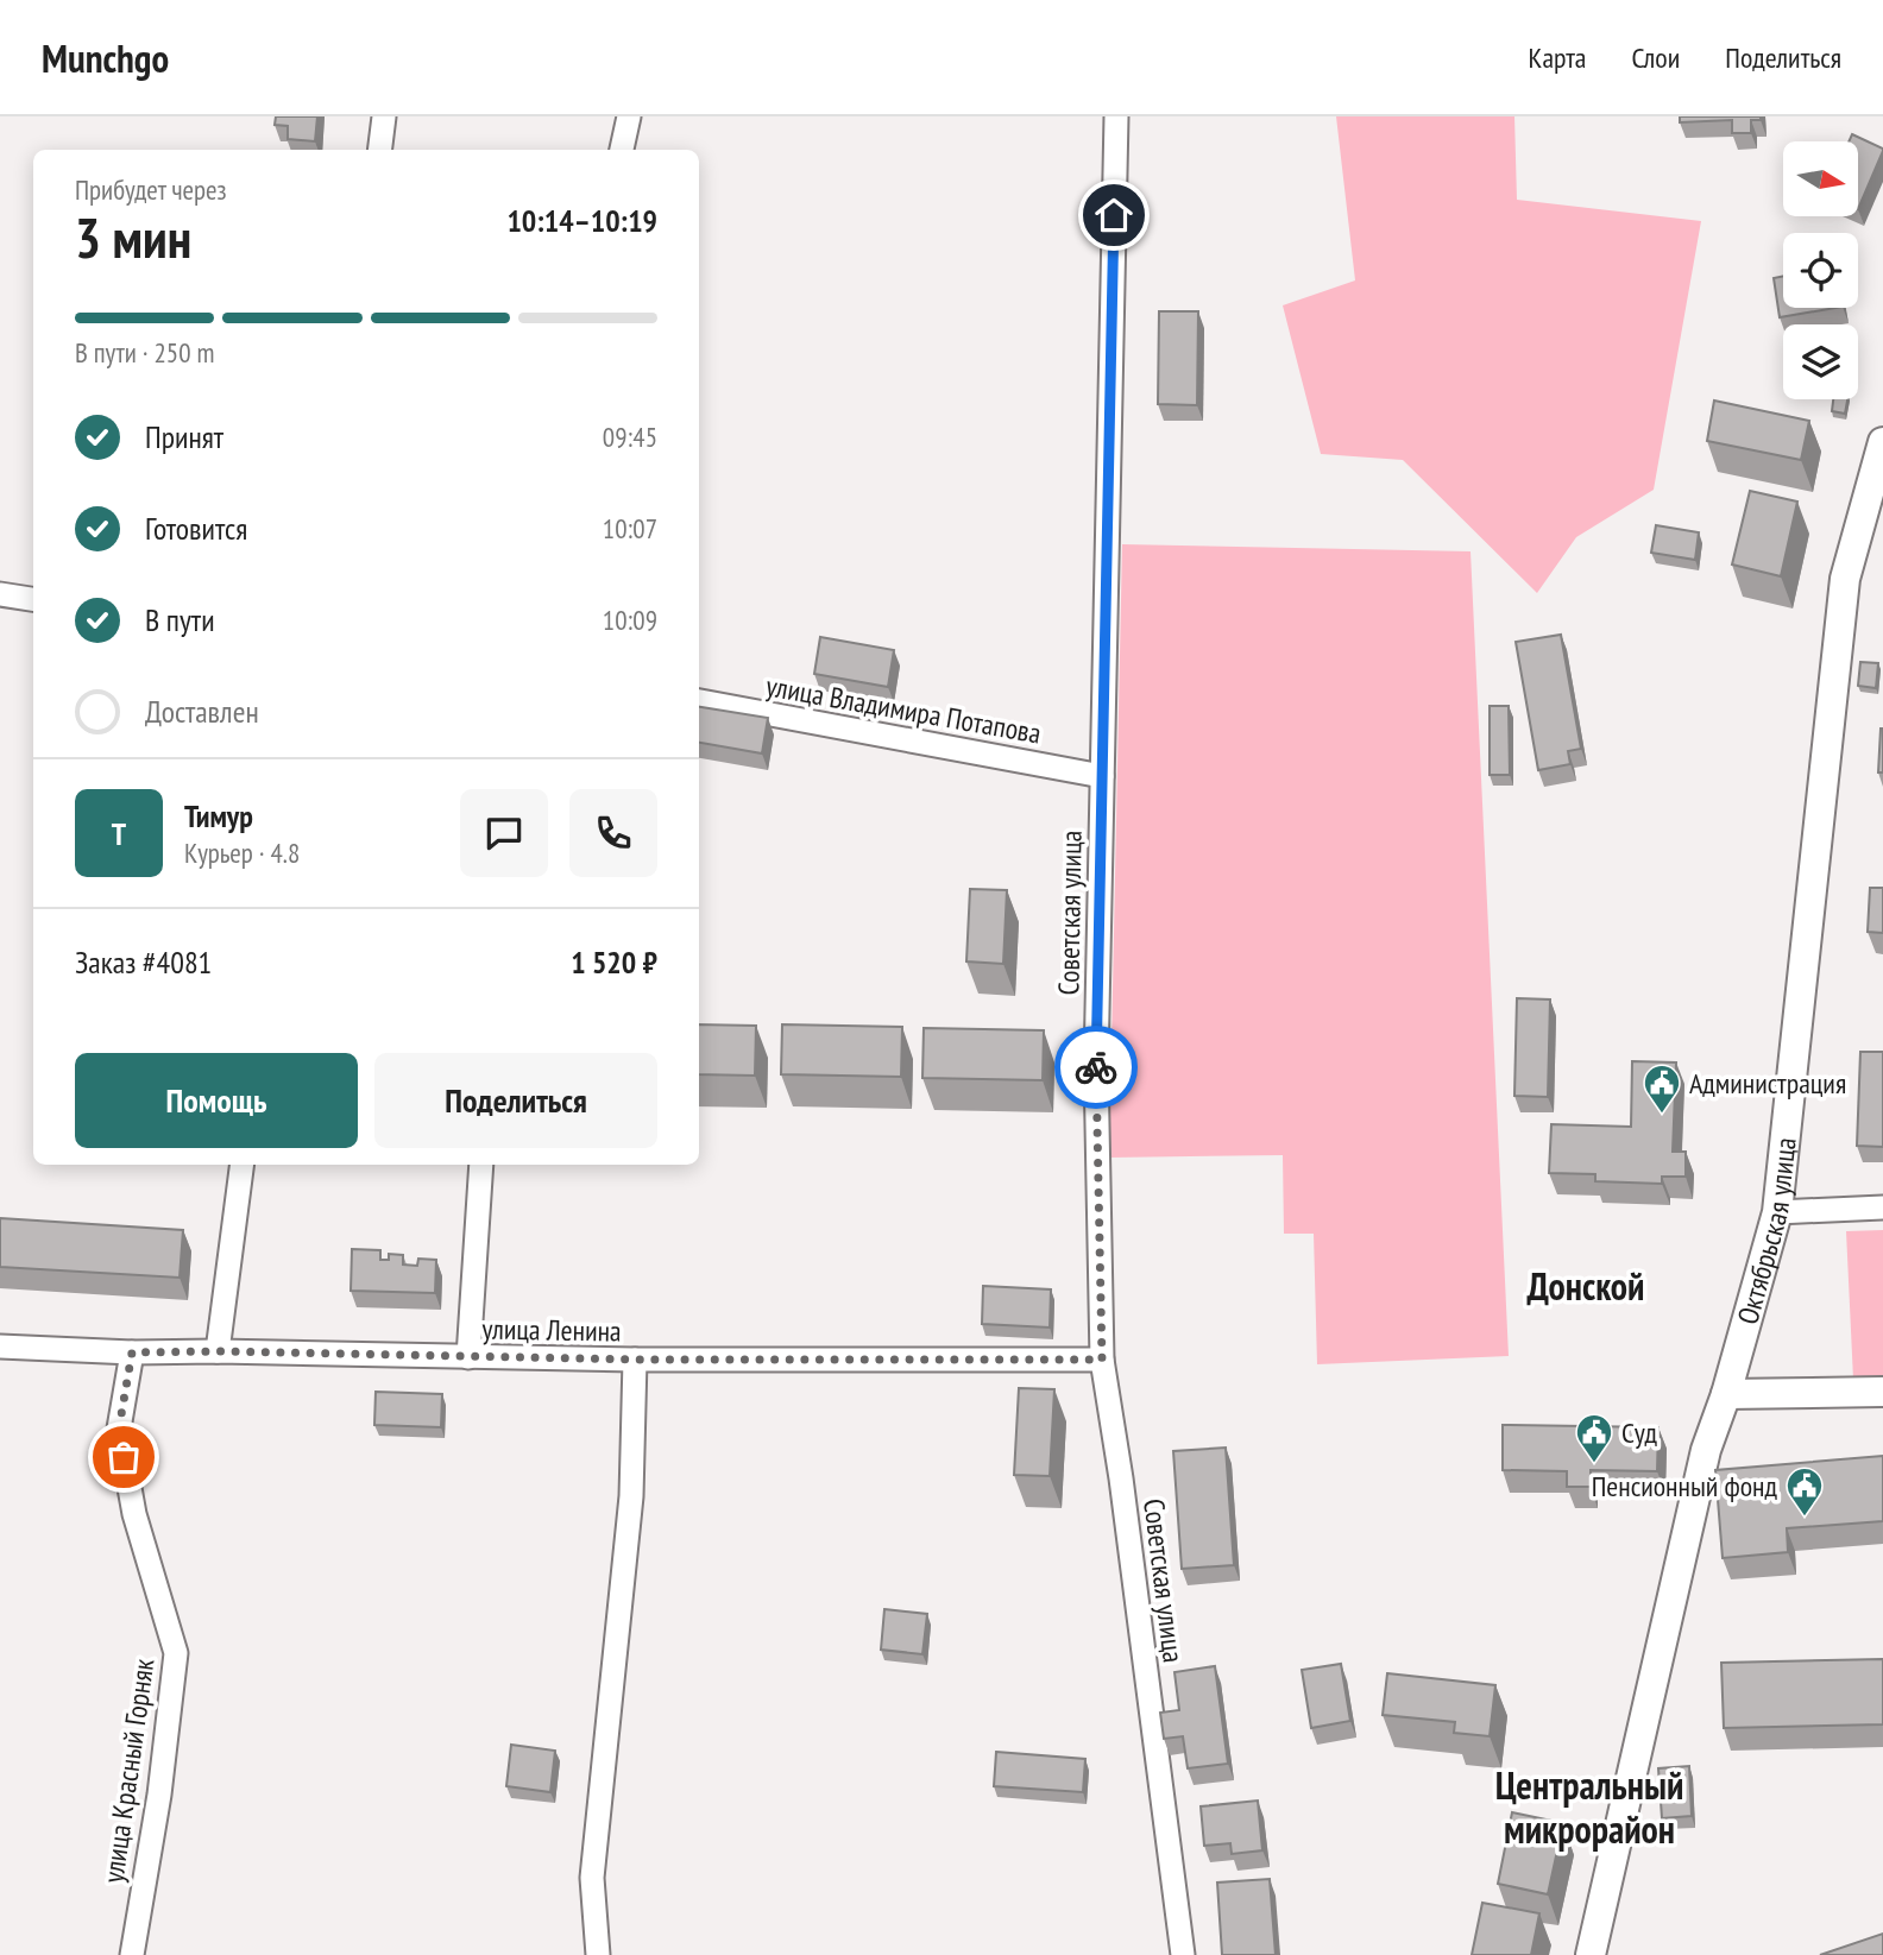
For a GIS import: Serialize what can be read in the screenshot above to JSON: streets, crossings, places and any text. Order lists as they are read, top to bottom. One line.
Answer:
{"streets":{"main road":["Октябрьская улица"],"street":["улица Владимира Потапова","Советская улица","улица Ленина","улица Красный Горняк"]},"crossings":[["улица Владимира Потапова","Советская улица"],["Советская улица","улица Ленина"],["улица Ленина","улица Красный Горняк"]],"districts":["Донской","Центральный микрорайон"],"places":{"public building":["Администрация","Суд","Пенсионный фонд"]},"north":"right","page":{"header":"Munchgo","nav":["Карта","Слои","Поделиться"],"heading":["3 мин","Прибудет через","10:14–10:19"],"panel":["Тимур","Курьер · 4.8","Заказ #4081","1 520 ₽"],"bar":"В пути · 250 m","list":[["Принят","09:45"],["Готовится","10:07"],["В пути","10:09"],"Доставлен"],"round":"Т","buttons":["Помощь","Поделиться"]}}
